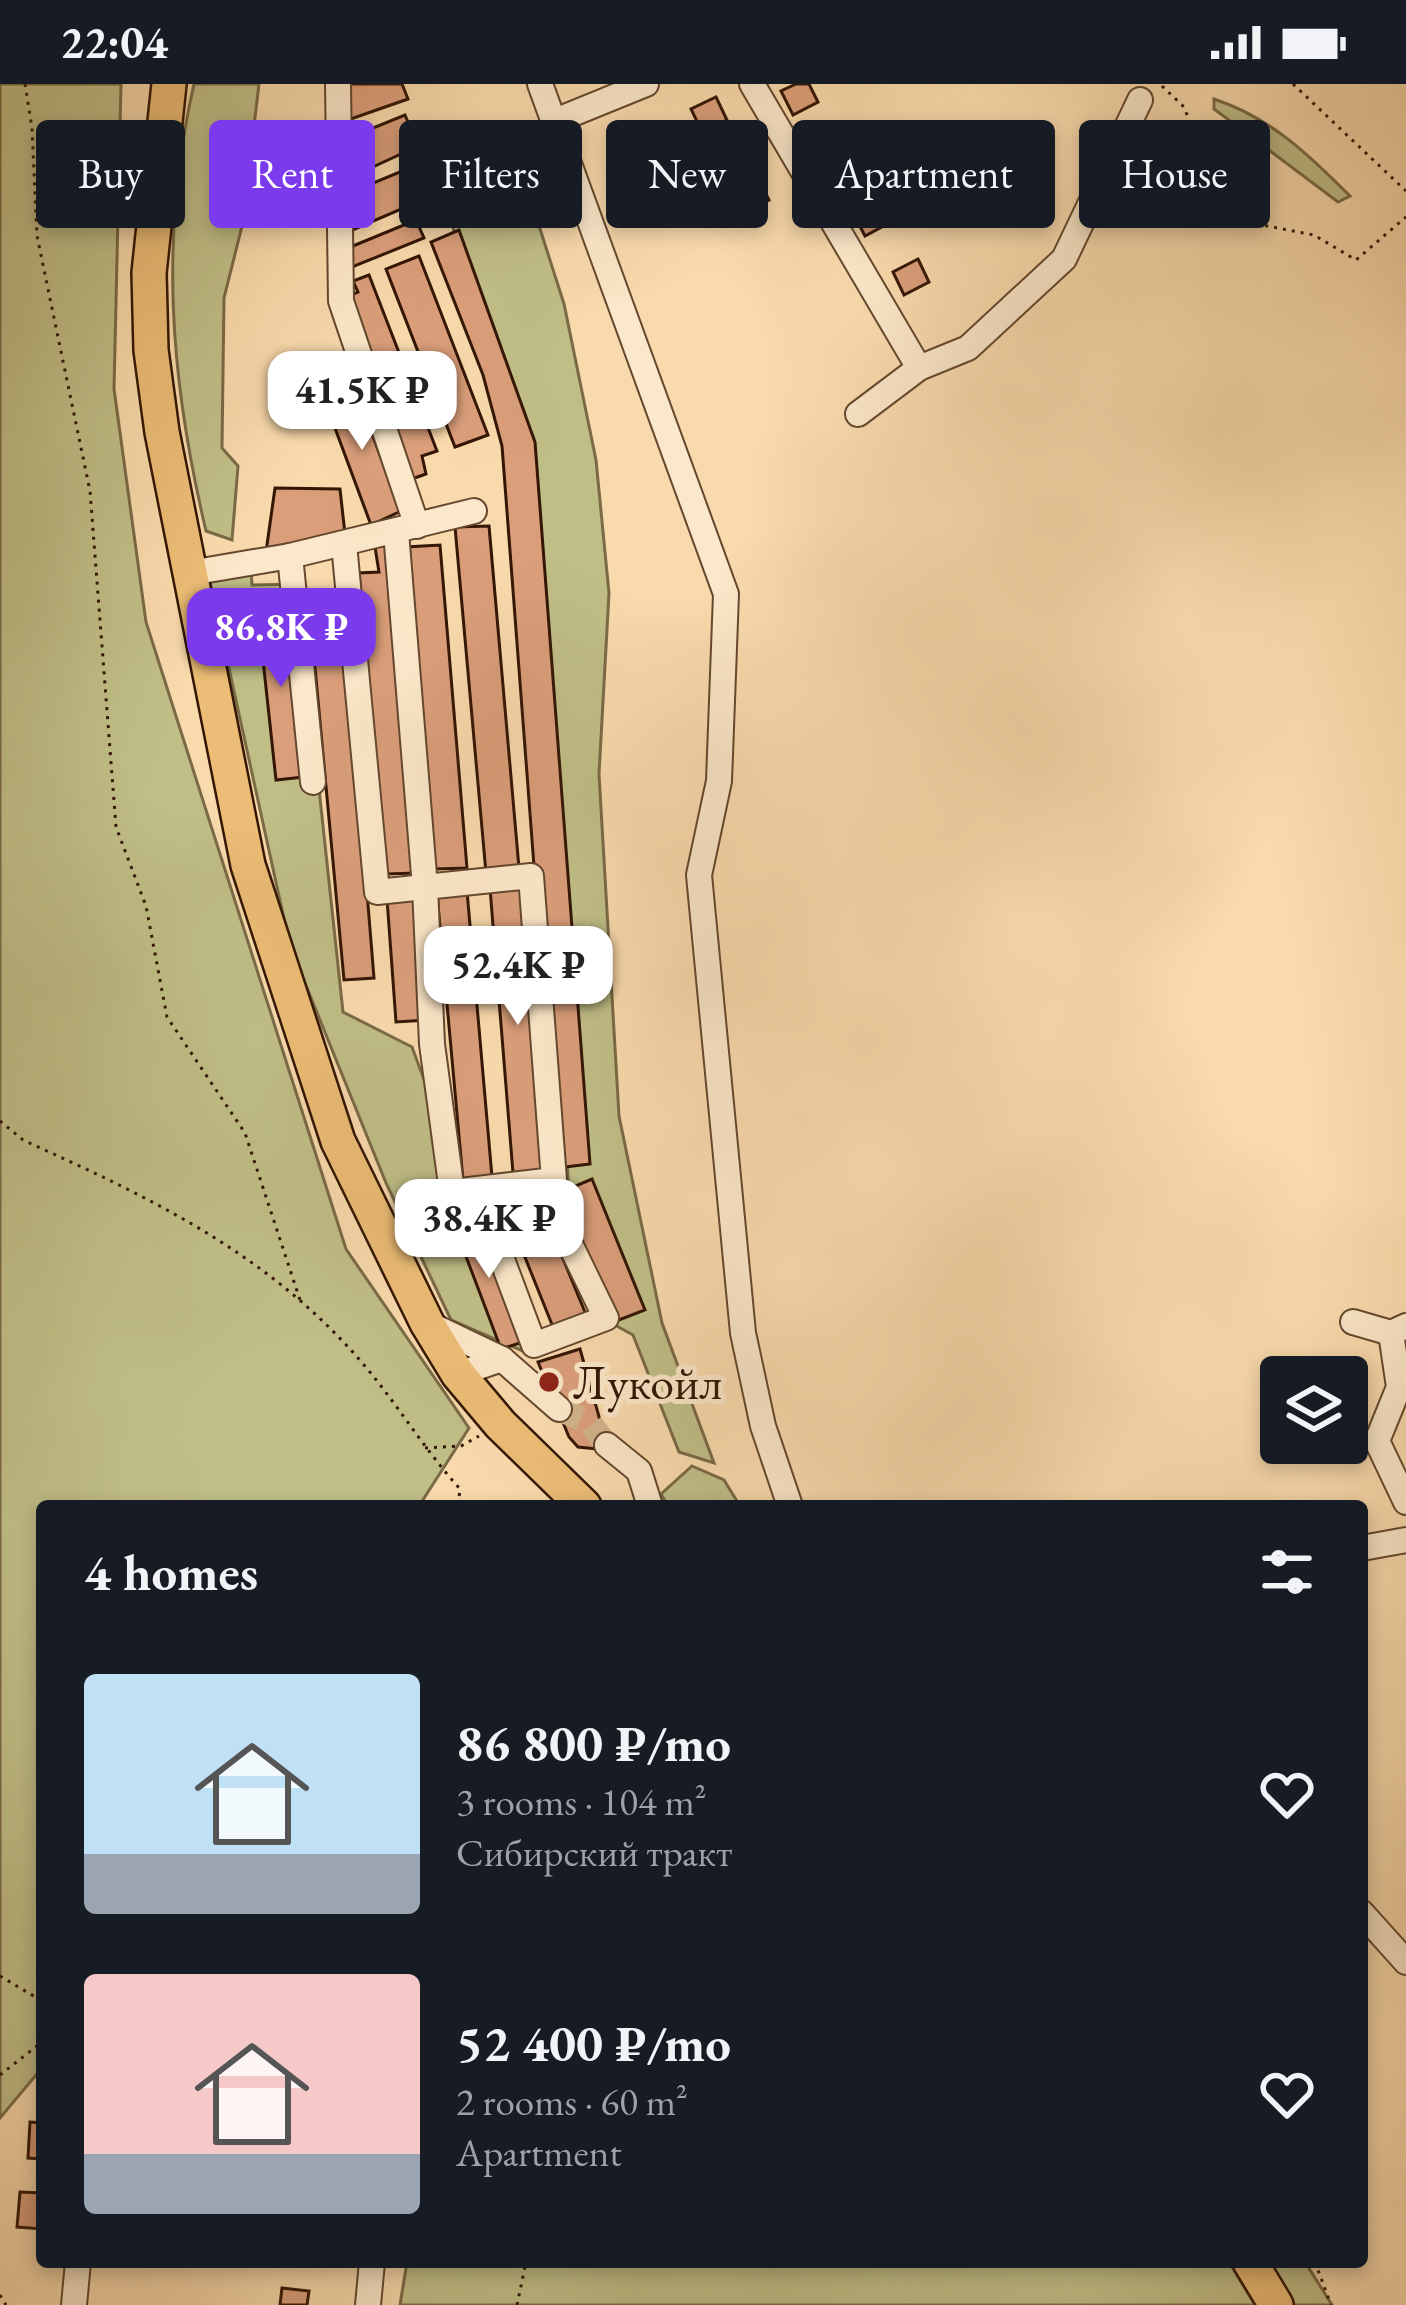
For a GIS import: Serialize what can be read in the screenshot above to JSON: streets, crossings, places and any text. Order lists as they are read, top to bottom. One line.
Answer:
{"places":["Лукойл"],"page":{"status":"22:04","chip":["Buy","Rent","Filters","New","Apartment","House"],"price":["41.5K ₽","86.8K ₽","52.4K ₽","38.4K ₽"],"heading":"4 homes","list":[{"name":"86 800 ₽/mo","note":"3 rooms · 104 m² · Сибирский тракт"},{"name":"52 400 ₽/mo","note":"2 rooms · 60 m² · Apartment"}]}}
